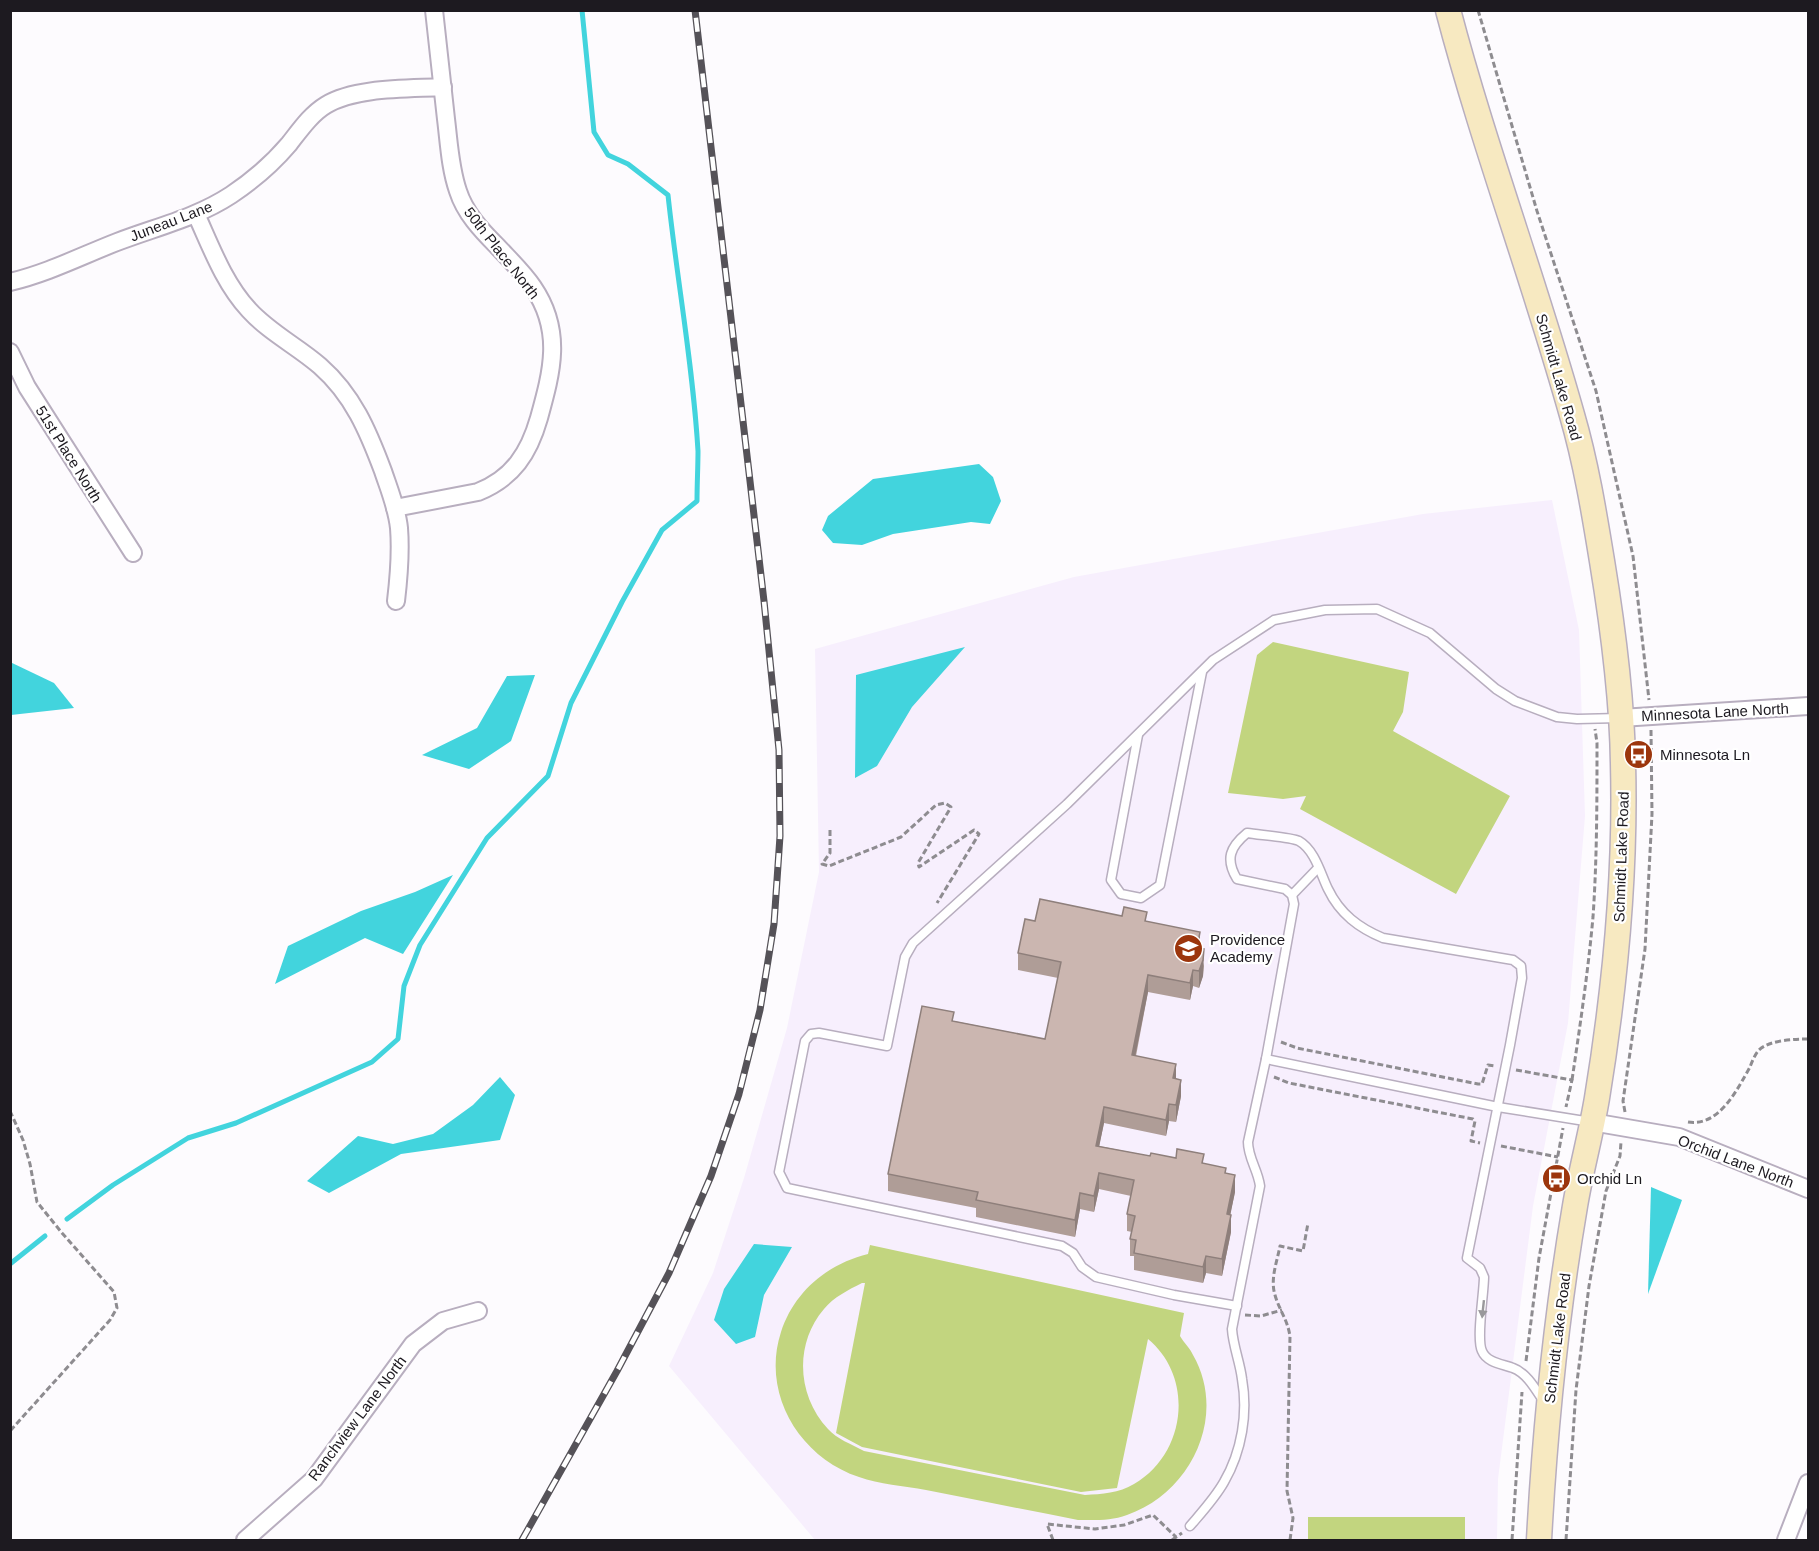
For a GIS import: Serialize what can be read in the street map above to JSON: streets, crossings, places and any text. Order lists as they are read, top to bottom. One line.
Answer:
{"streets":{"street":["Juneau Lane","50th Place North","Schmidt Lake Road","51st Place North","Minnesota Lane North","Orchid Lane North","Ranchview Lane North"]},"crossings":[["Juneau Lane","50th Place North"],["Schmidt Lake Road","Minnesota Lane North"],["Schmidt Lake Road","Orchid Lane North"]],"places":{"bus stop":["Minnesota Ln","Orchid Ln"],"school or university":["Providence Academy"]}}
